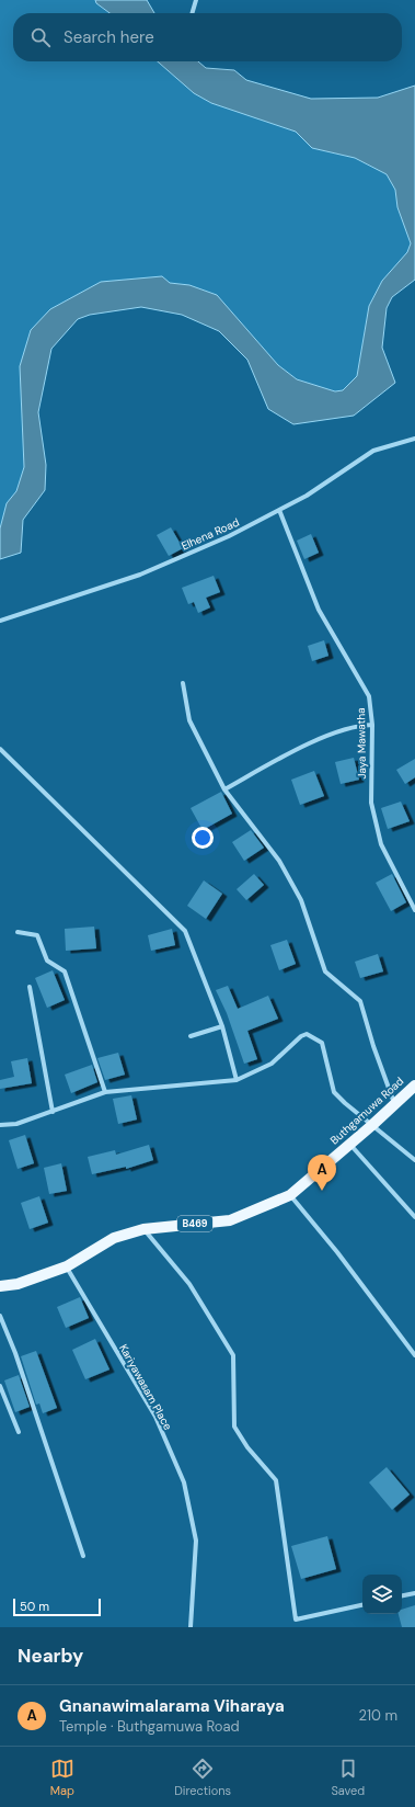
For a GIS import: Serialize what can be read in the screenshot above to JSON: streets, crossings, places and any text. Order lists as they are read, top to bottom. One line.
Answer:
{"streets":{"main road":["Buthgamuwa Road","B469"],"street":["Elhena Road","Jaya Mawatha","Kariyawasam Place"]},"crossings":[["Elhena Road","Jaya Mawatha"],["Buthgamuwa Road","Kariyawasam Place"]],"scale_bar":"50 m","page":{"search":"Search here","pins":"A","scale":"50 m","heading":"Nearby","list":[{"mark":"A","name":"Gnanawimalarama Viharaya","note":"Temple · Buthgamuwa Road","value":"210 m"}],"nav":["Map","Directions","Saved"]}}
